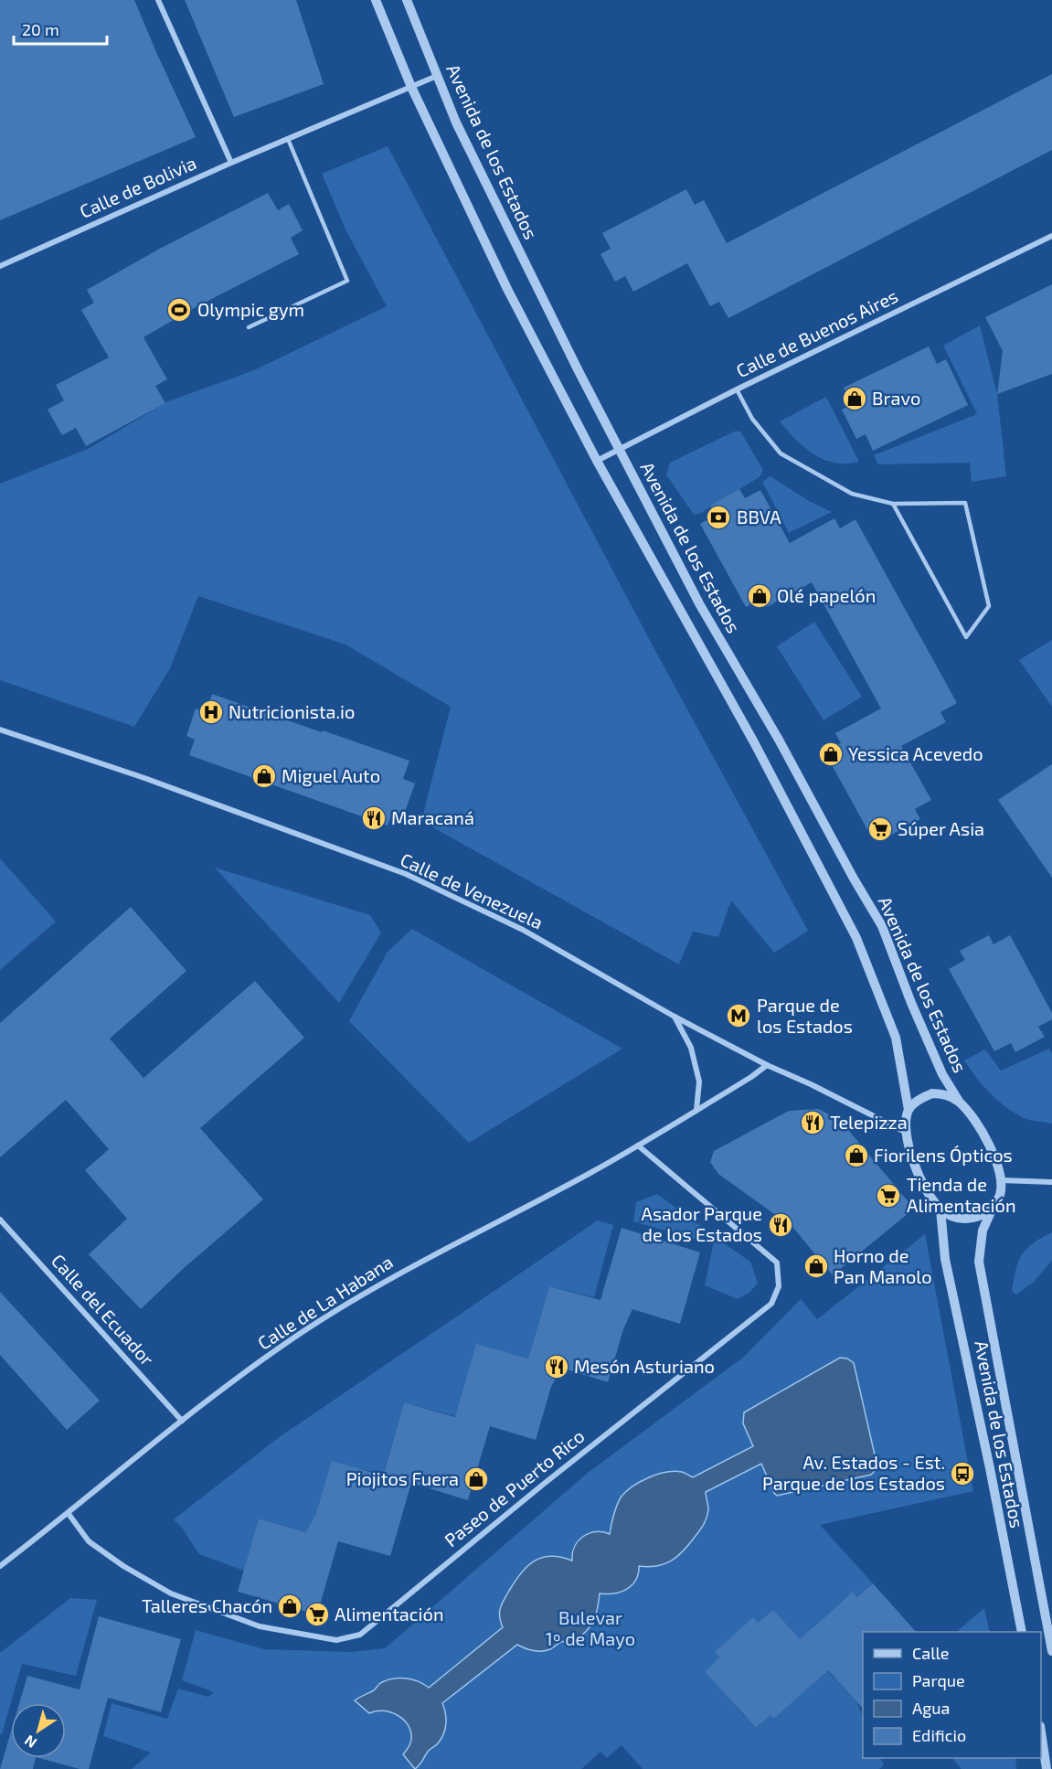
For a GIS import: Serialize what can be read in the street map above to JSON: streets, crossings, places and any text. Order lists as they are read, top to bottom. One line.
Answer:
{"streets":{"street":["Avenida de los Estados","Calle de Bolivia","Calle de Buenos Aires","Calle de Venezuela","Calle de La Habana","Calle del Ecuador","Paseo de Puerto Rico"]},"crossings":[["Avenida de los Estados","Calle de Bolivia"],["Avenida de los Estados","Calle de Buenos Aires"],["Avenida de los Estados","Calle de Venezuela"],["Calle de Venezuela","Calle de La Habana"],["Calle de La Habana","Calle del Ecuador"],["Calle de La Habana","Paseo de Puerto Rico"]],"parks":["Bulevar 1º de Mayo"],"places":{"sports":["Olympic gym"],"shop":["Bravo","Olé papelón","Yessica Acevedo","Miguel Auto","Fiorilens Ópticos","Horno de Pan Manolo","Piojitos Fuera","Talleres Chacón"],"bank":["BBVA"],"hospital":["Nutricionista.io"],"restaurant":["Maracaná","Telepizza","Asador Parque de los Estados","Mesón Asturiano"],"supermarket":["Súper Asia","Tienda de Alimentación","Alimentación"],"metro station":["Parque de los Estados"],"bus stop":["Av. Estados - Est. Parque de los Estados"]},"legend":["Calle","Parque","Agua","Edificio"],"scale_bar":"20 m","north":"bottom left"}
